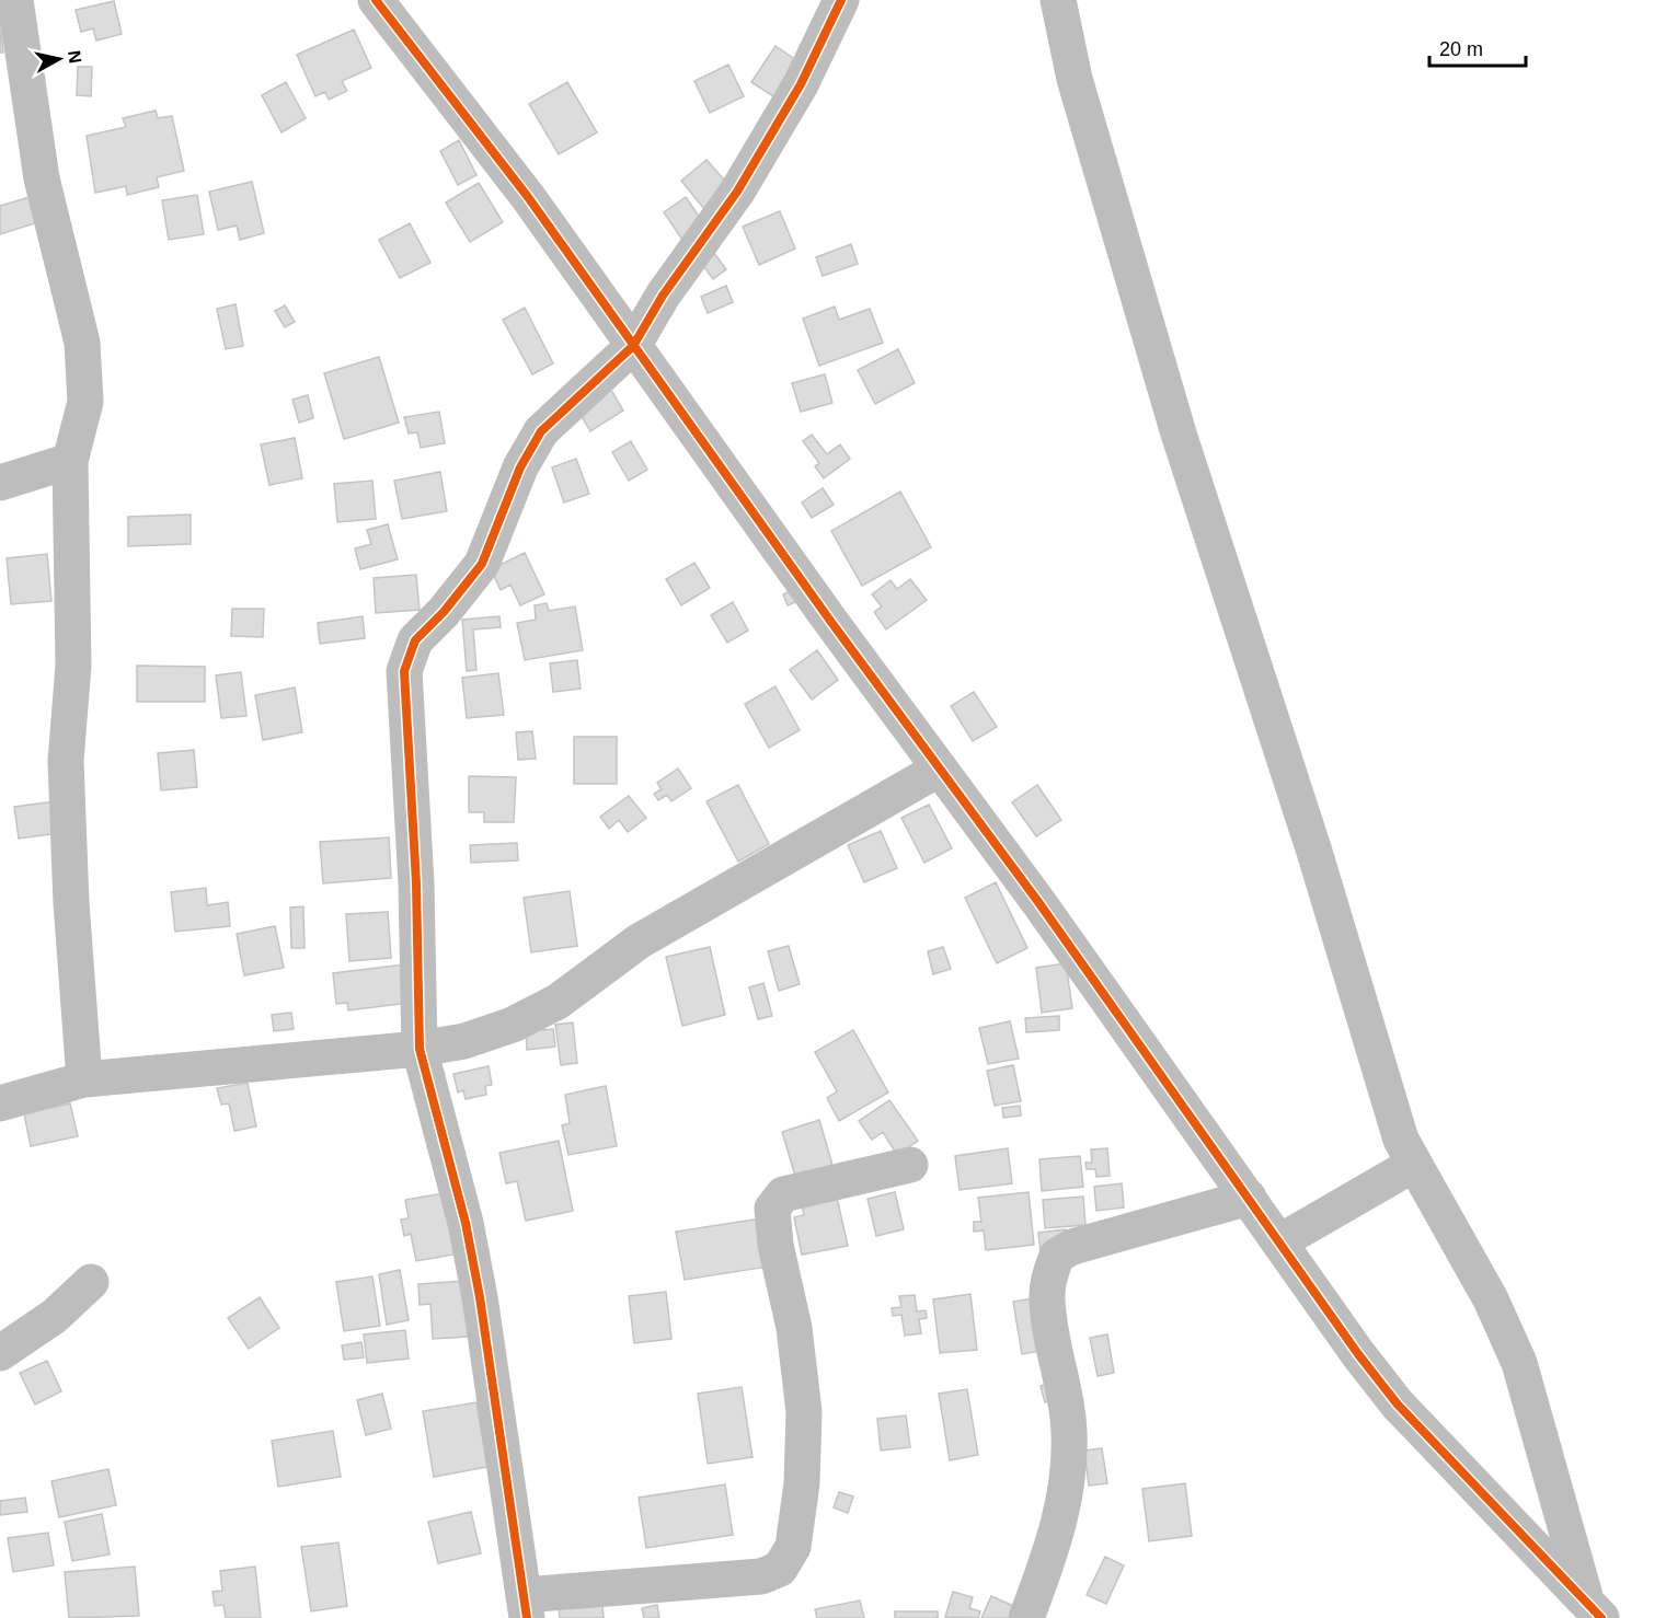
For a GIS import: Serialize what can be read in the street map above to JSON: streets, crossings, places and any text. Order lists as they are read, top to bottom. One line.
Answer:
{"scale_bar":"20 m","north":"right"}
